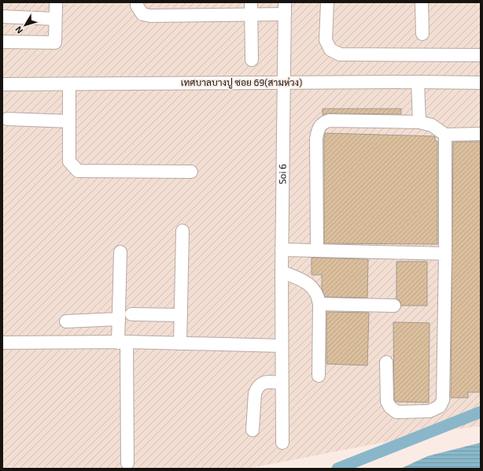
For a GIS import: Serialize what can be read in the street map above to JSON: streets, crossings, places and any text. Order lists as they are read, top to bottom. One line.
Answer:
{"streets":{"street":["เทศบาลบางปู ซอย 69(สามห่วง)","Soi 6"]},"crossings":[["เทศบาลบางปู ซอย 69(สามห่วง)","Soi 6"]],"north":"bottom left"}
